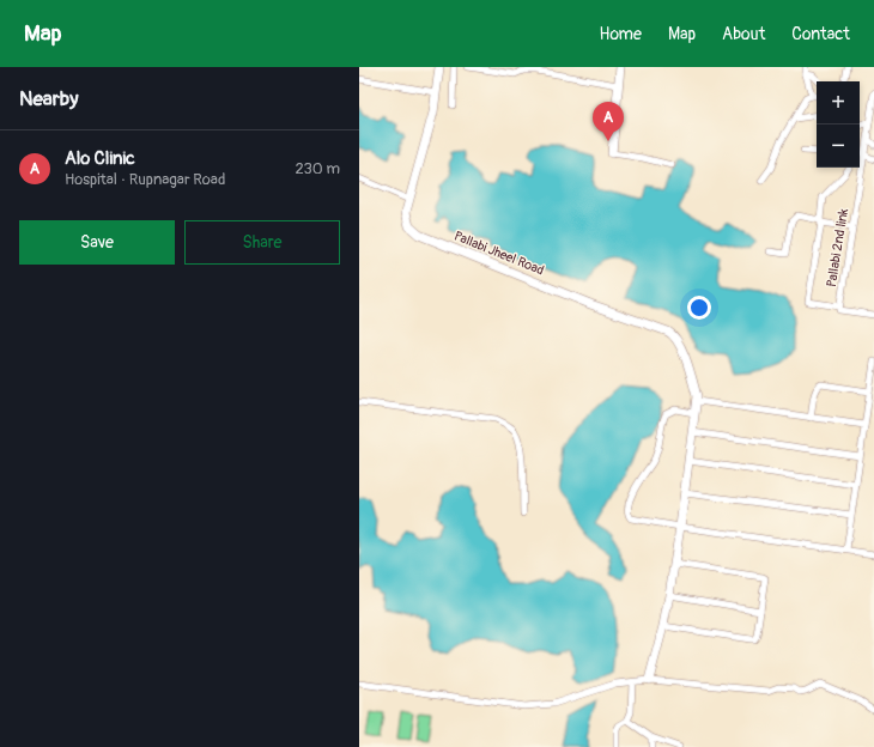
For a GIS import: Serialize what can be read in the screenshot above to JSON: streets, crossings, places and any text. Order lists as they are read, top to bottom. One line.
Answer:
{"streets":{"street":["Pallabi 2nd link","Pallabi Jheel Road"]},"page":{"header":"Map","nav":["Home","Map","About","Contact"],"heading":"Nearby","map_buttons":["+","−"],"pins":"A","list":[{"mark":"A","name":"Alo Clinic","note":"Hospital · Rupnagar Road","value":"230 m"}],"buttons":["Save","Share"]}}
